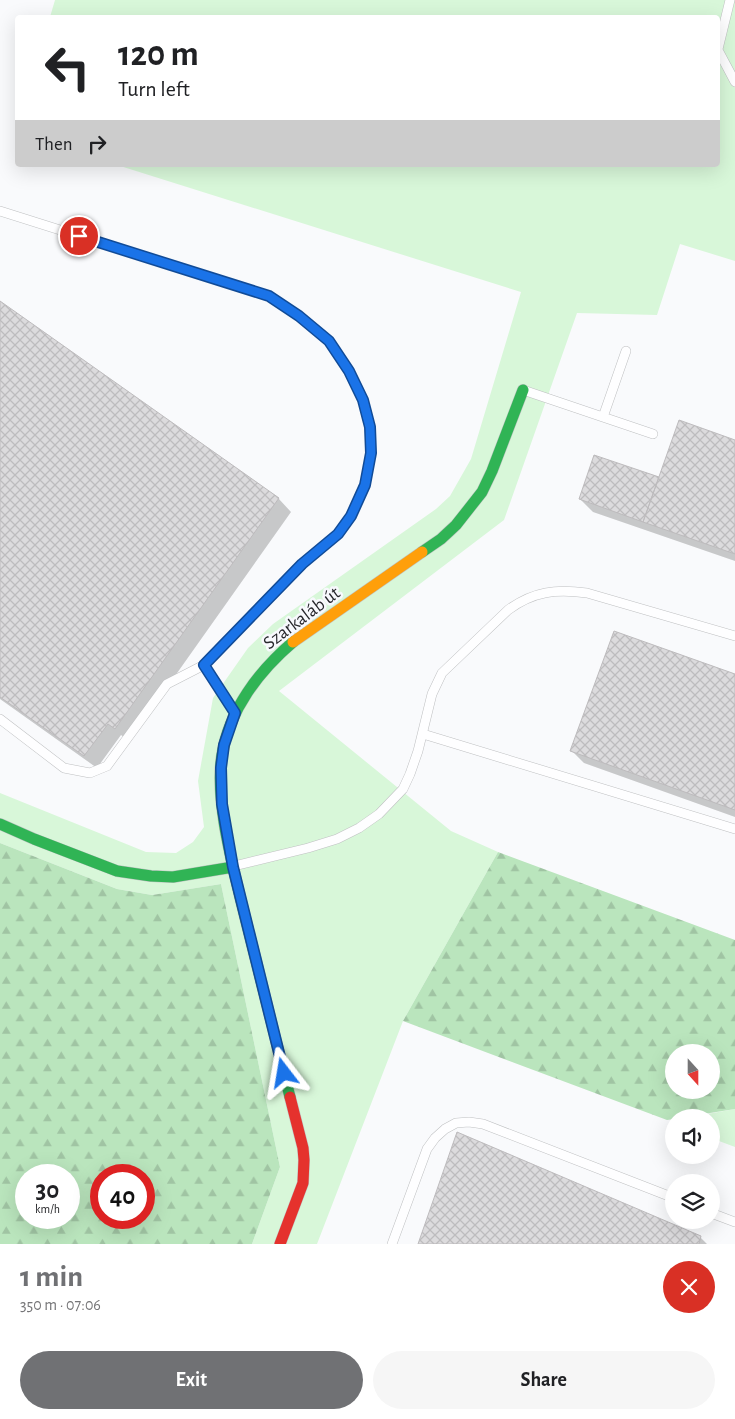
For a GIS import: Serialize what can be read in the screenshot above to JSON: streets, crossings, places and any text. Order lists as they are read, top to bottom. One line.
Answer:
{"streets":{"street":["Szarkaláb út"]},"north":"bottom","page":{"turn":["120 m","Turn left"],"then":"Then","speed":"30 km/h","limit":"40","heading":["1 min","350 m · 07:06"],"buttons":["Exit","Share"]}}
